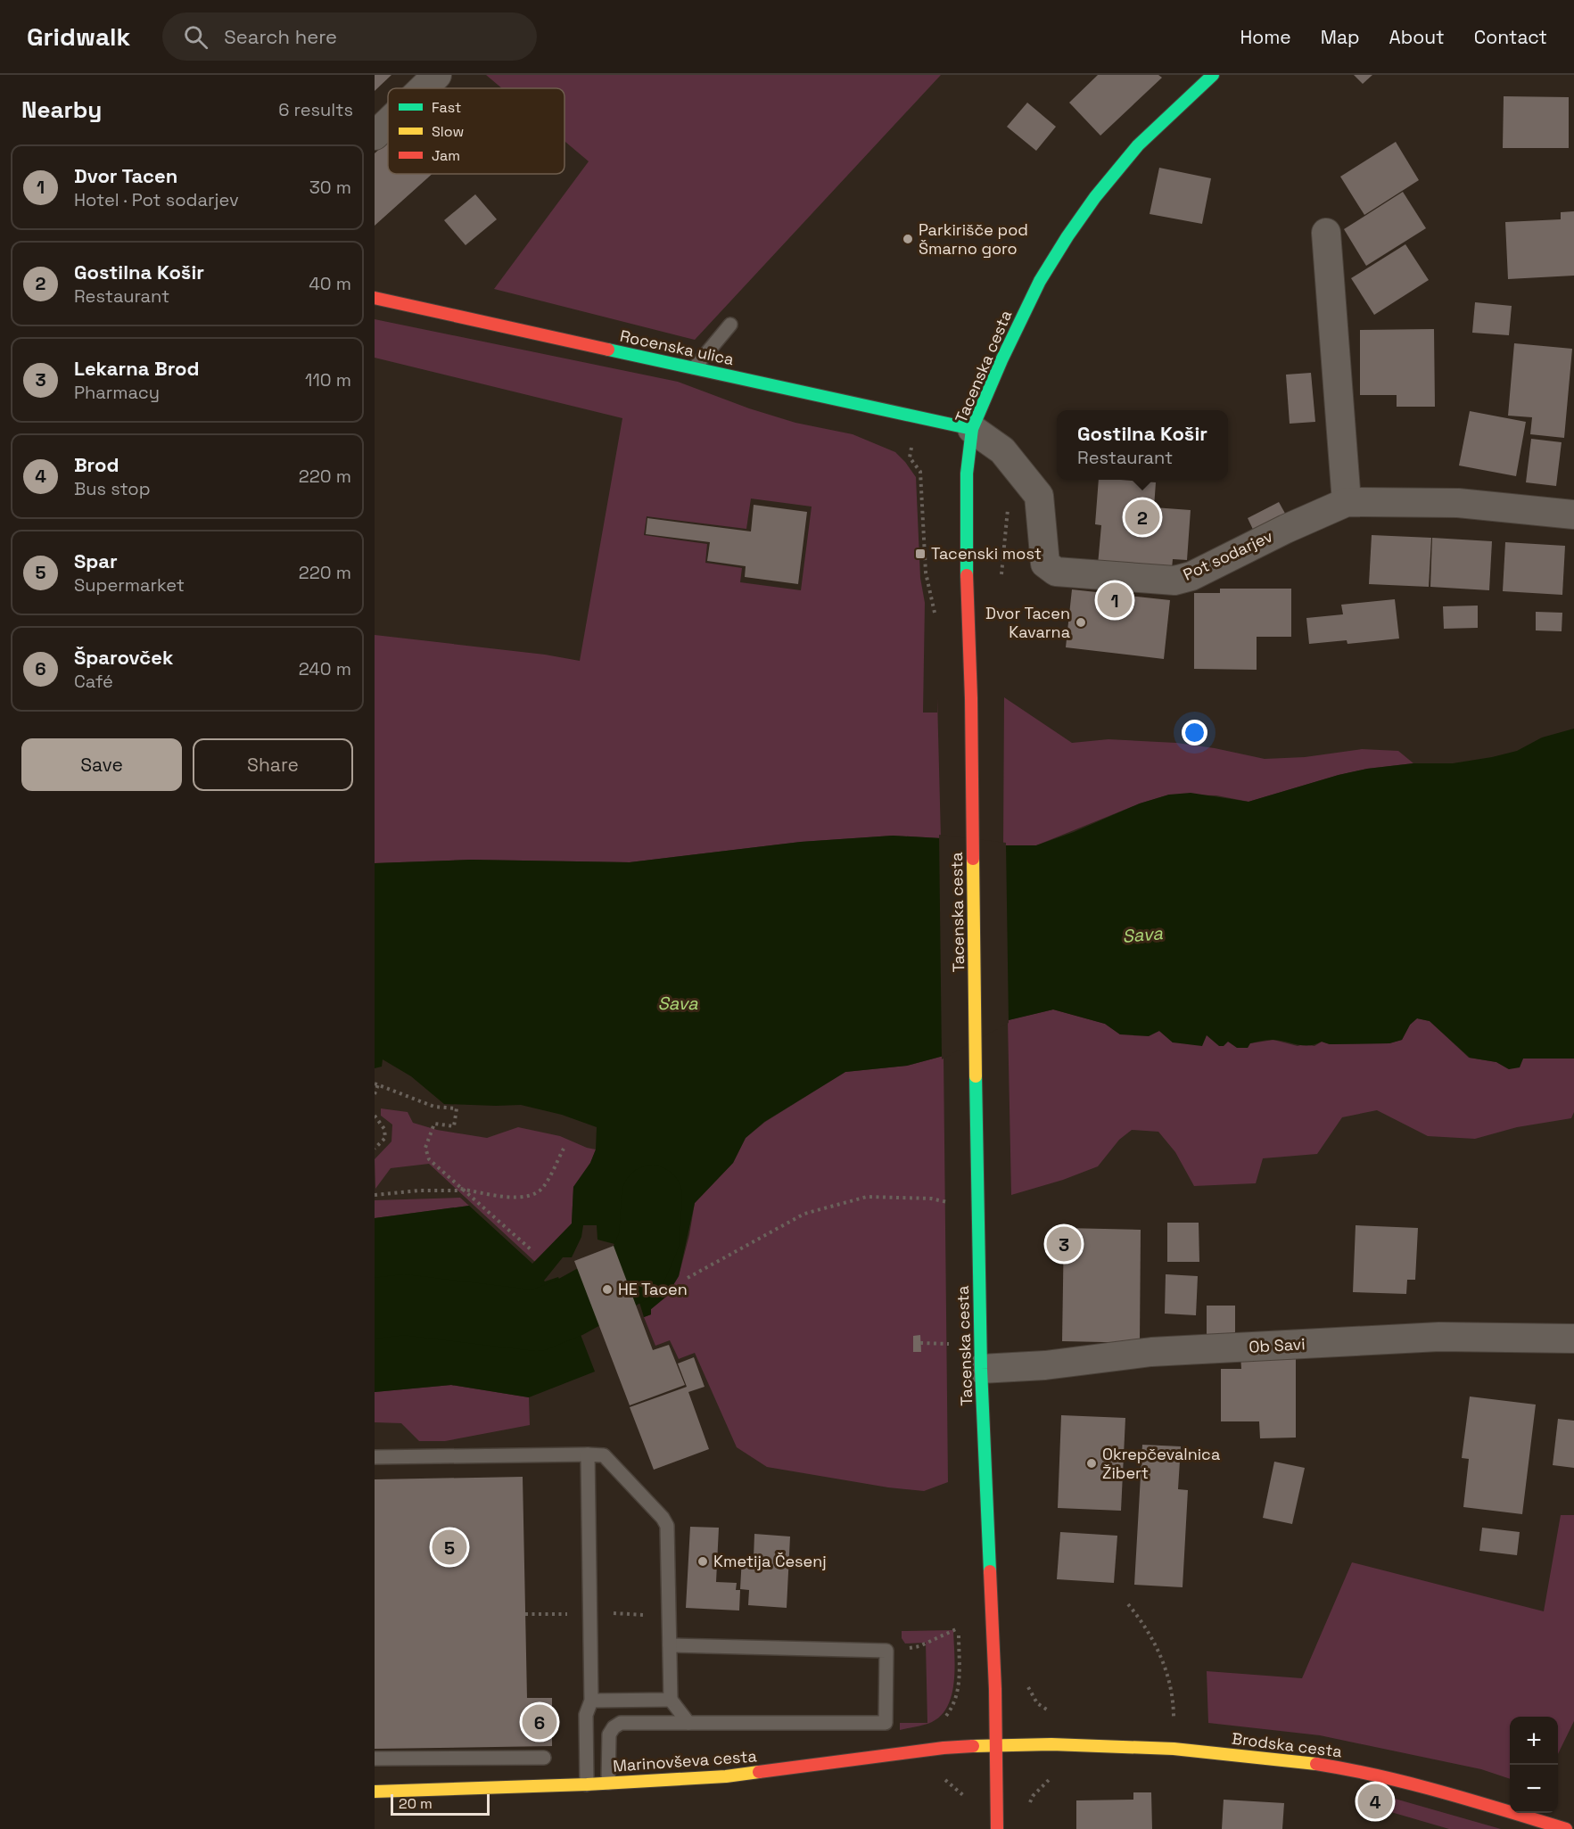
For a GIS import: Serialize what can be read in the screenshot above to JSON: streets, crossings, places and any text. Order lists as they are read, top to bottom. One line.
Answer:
{"streets":{"main road":["Rocenska ulica","Tacenska cesta","Brodska cesta","Marinovševa cesta"],"street":["Pot sodarjev","Ob Savi"]},"crossings":[["Rocenska ulica","Tacenska cesta"],["Rocenska ulica","Pot sodarjev"],["Tacenska cesta","Pot sodarjev"],["Tacenska cesta","Ob Savi"],["Tacenska cesta","Brodska cesta"],["Tacenska cesta","Marinovševa cesta"],["Brodska cesta","Marinovševa cesta"]],"water":["Sava"],"places":{"other":["Parkirišče pod Šmarno goro","Dvor Tacen Kavarna","HE Tacen","Okrepčevalnica Žibert","Kmetija Česenj"],"transit":["Tacenski most"]},"legend":["Fast","Slow","Jam"],"scale_bar":"20 m","page":{"header":"Gridwalk","search":"Search here","nav":["Home","Map","About","Contact"],"heading":["Nearby","6 results"],"list":[{"mark":"1","name":"Dvor Tacen","note":"Hotel · Pot sodarjev","value":"30 m"},{"mark":"2","name":"Gostilna Košir","note":"Restaurant","value":"40 m"},{"mark":"3","name":"Lekarna Brod","note":"Pharmacy","value":"110 m"},{"mark":"4","name":"Brod","note":"Bus stop","value":"220 m"},{"mark":"5","name":"Spar","note":"Supermarket","value":"220 m"},{"mark":"6","name":"Šparovček","note":"Café","value":"240 m"}],"popup":["Gostilna Košir","Restaurant"],"pins":["2","1","3","5","6","4"],"buttons":["Save","Share"],"map_buttons":["+","−"],"scale":"20 m"}}
